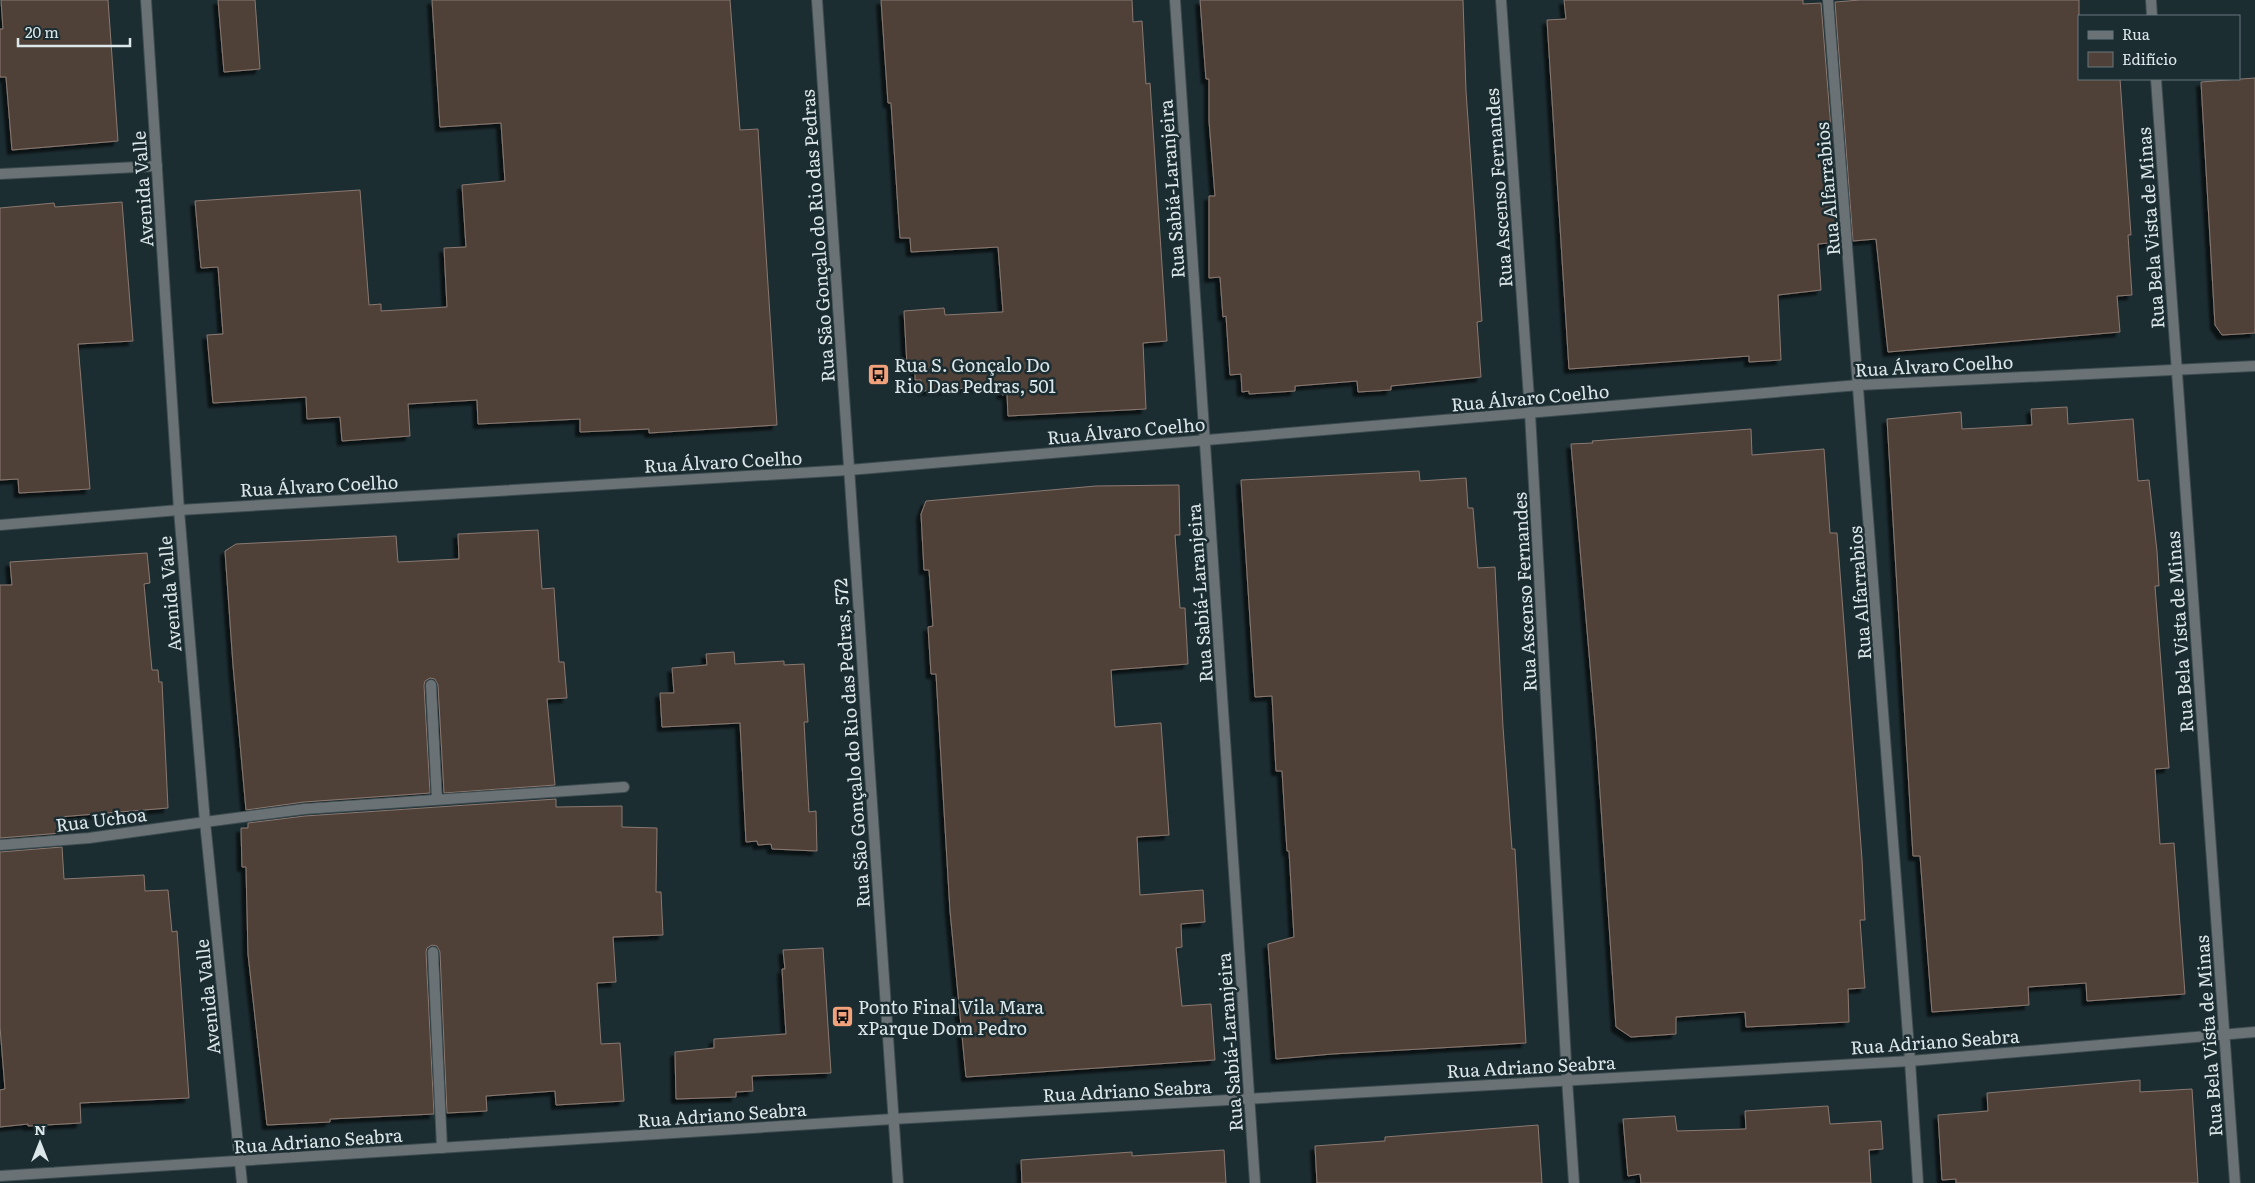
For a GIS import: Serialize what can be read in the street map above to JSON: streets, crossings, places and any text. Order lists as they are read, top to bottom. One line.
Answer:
{"streets":{"street":["Rua Ascenso Fernandes","Avenida Valle","Rua Sabiá-Laranjeira","Rua Alfarrabios","Rua Bela Vista de Minas","Rua São Gonçalo do Rio das Pedras","Rua Álvaro Coelho","Rua São Gonçalo do Rio das Pedras, 572","Rua Uchoa","Rua Adriano Seabra"]},"crossings":[["Rua Ascenso Fernandes","Rua Álvaro Coelho"],["Rua Ascenso Fernandes","Rua Adriano Seabra"],["Avenida Valle","Rua Álvaro Coelho"],["Avenida Valle","Rua Uchoa"],["Avenida Valle","Rua Adriano Seabra"],["Rua Sabiá-Laranjeira","Rua Álvaro Coelho"],["Rua Sabiá-Laranjeira","Rua Adriano Seabra"],["Rua Alfarrabios","Rua Álvaro Coelho"],["Rua Alfarrabios","Rua Adriano Seabra"],["Rua Bela Vista de Minas","Rua Álvaro Coelho"],["Rua Bela Vista de Minas","Rua Adriano Seabra"],["Rua São Gonçalo do Rio das Pedras","Rua Álvaro Coelho"],["Rua São Gonçalo do Rio das Pedras","Rua São Gonçalo do Rio das Pedras, 572"],["Rua Álvaro Coelho","Rua São Gonçalo do Rio das Pedras, 572"],["Rua São Gonçalo do Rio das Pedras, 572","Rua Adriano Seabra"]],"places":{"bus stop":["Rua S. Gonçalo Do Rio Das Pedras, 501","Ponto Final Vila Mara xParque Dom Pedro"]},"legend":["Rua","Edifício"],"scale_bar":"20 m","north":"top"}
